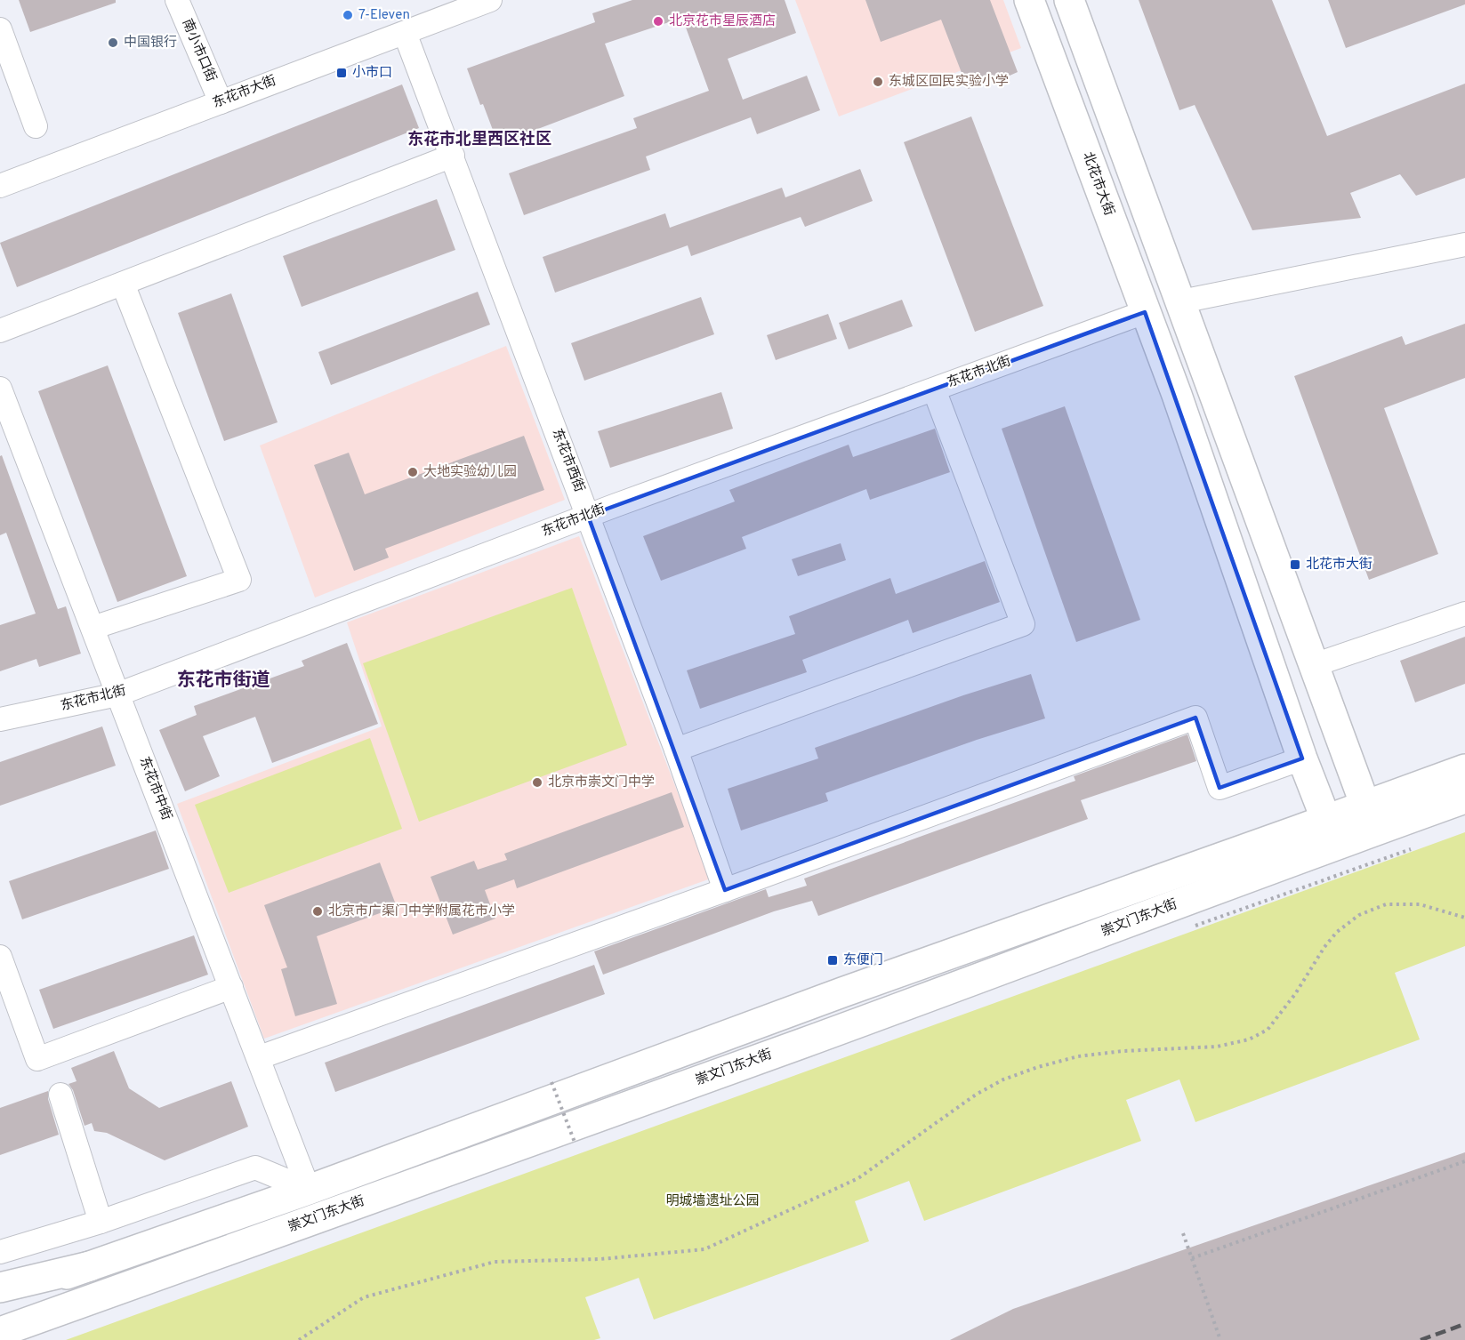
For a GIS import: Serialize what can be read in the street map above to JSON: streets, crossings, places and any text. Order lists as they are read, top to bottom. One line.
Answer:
{"streets":{"main road":["北花市大街","崇文门东大街"],"street":["南小市口街","东花市大街","东花市北街","东花市西街","东花市中街"]},"crossings":[["南小市口街","东花市大街"],["东花市大街","东花市西街"],["北花市大街","东花市北街"],["北花市大街","崇文门东大街"],["东花市北街","东花市西街"],["东花市北街","东花市中街"]],"districts":["东花市北里西区社区","东花市街道"],"parks":["明城墙遗址公园"],"places":{"other":["7-Eleven","北京花市星辰酒店","中国银行","东城区回民实验小学","大地实验幼儿园","北京市崇文门中学","北京市广渠门中学附属花市小学"],"transit":["小市口","北花市大街","东便门"]}}
